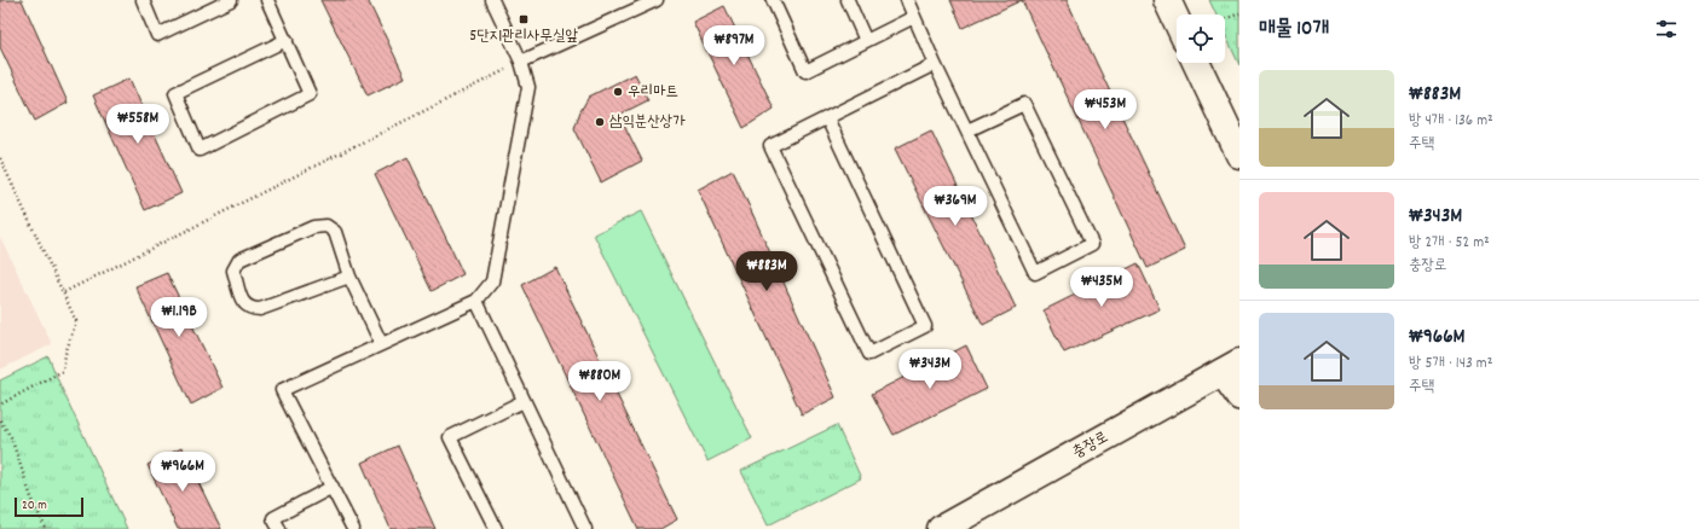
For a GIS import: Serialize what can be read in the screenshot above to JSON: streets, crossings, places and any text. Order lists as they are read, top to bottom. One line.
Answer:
{"streets":{"main road":["충장로"]},"places":{"transit":["5단지관리사무실앞"],"other":["우리마트","삼익분산상가"]},"scale_bar":"20 m","page":{"heading":"매물 10개","price":["₩897M","₩453M","₩558M","₩369M","₩883M","₩435M","₩1.19B","₩343M","₩880M","₩966M"],"list":[{"name":"₩883M","note":"방 4개 · 136 m² · 주택"},{"name":"₩343M","note":"방 2개 · 52 m² · 충장로"},{"name":"₩966M","note":"방 5개 · 143 m² · 주택"}],"scale":"20 m"}}
